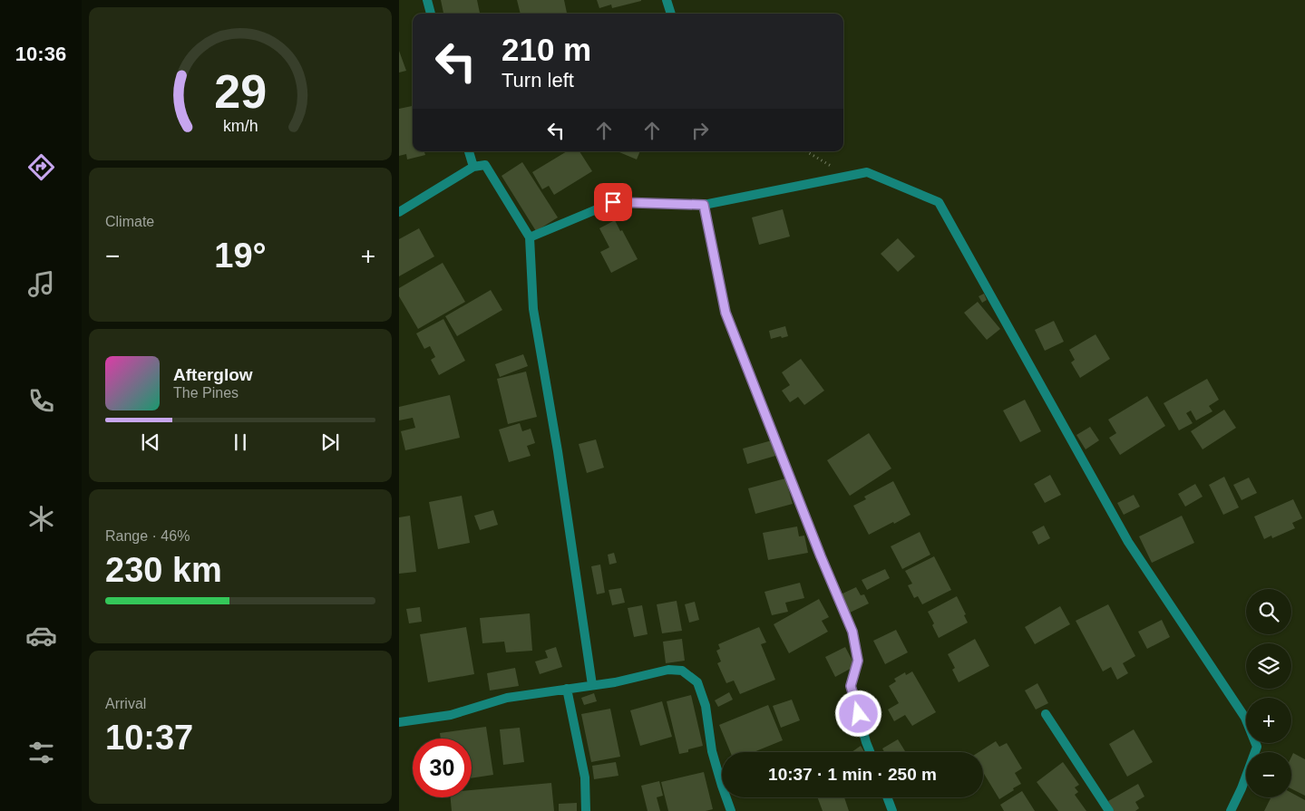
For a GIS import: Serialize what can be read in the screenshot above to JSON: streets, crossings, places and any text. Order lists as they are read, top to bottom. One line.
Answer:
{"page":{"tabs":"10:36","turn":["210 m","Turn left"],"tile":["Climate",["Range · 46%","230 km"],["Arrival","10:37"]],"heat":["−","19°","+"],"song":["Afterglow","The Pines"],"map_buttons":["+","−"],"limit":"30","trip":"10:37 · 1 min · 250 m","gauge":["29","km/h"]}}
